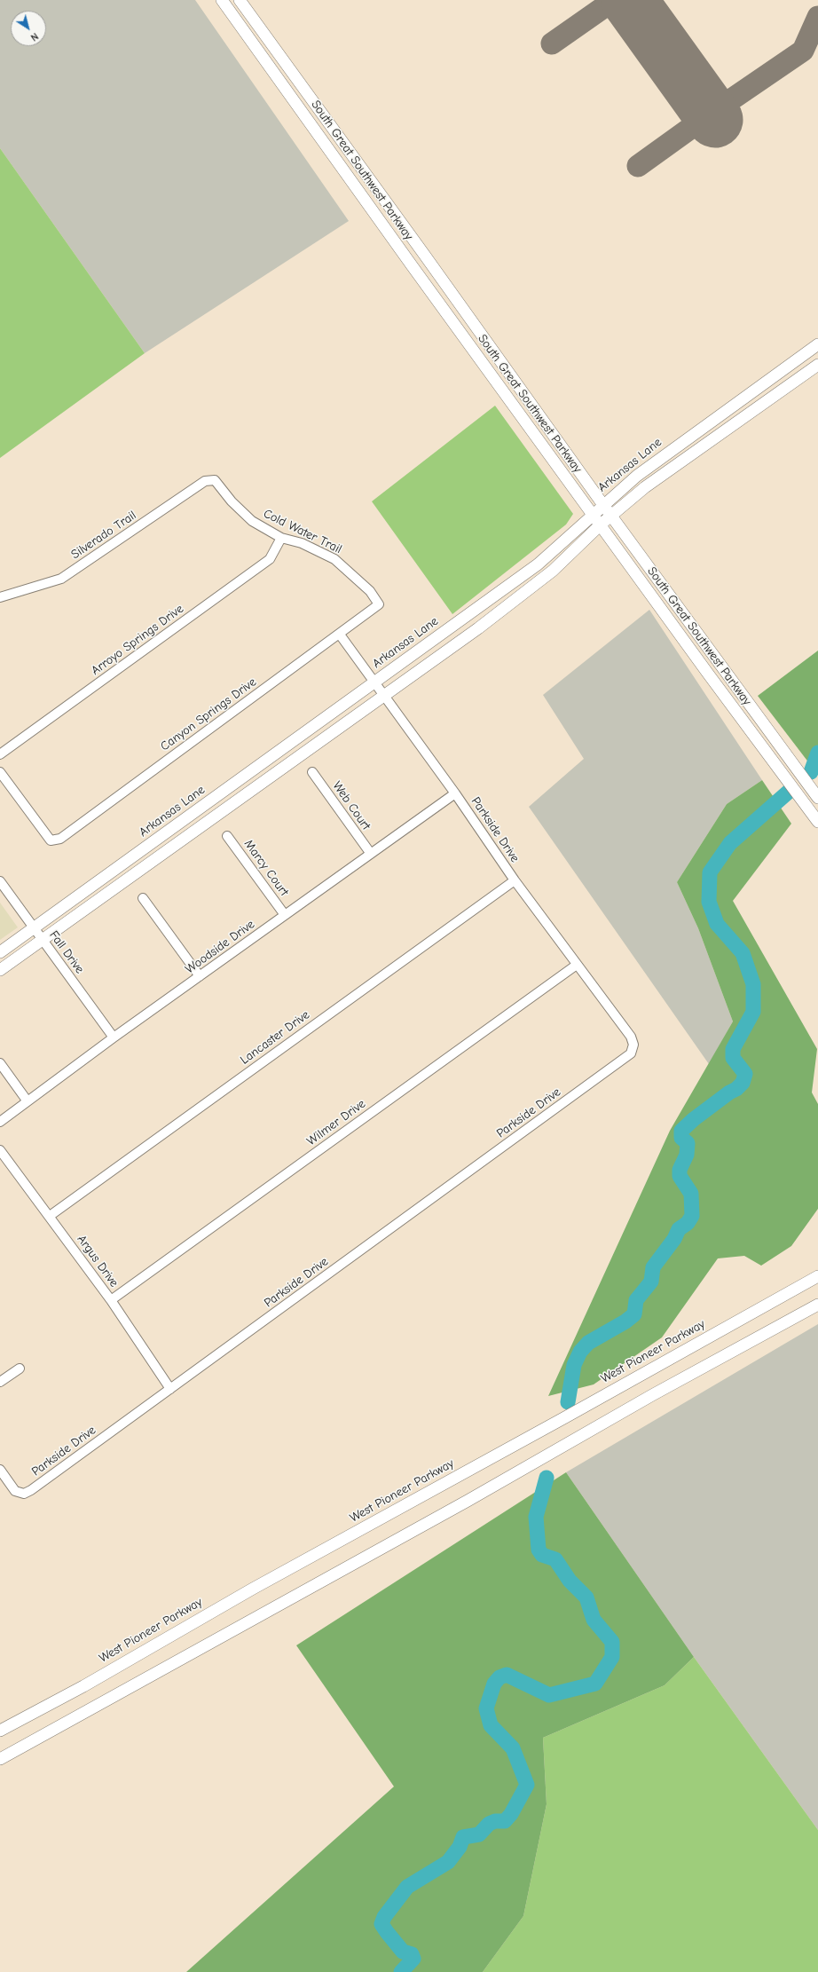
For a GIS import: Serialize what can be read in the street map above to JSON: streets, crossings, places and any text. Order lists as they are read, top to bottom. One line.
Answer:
{"streets":{"main road":["South Great Southwest Parkway","Arkansas Lane","West Pioneer Parkway"],"street":["Cold Water Trail","Silverado Trail","Arroyo Springs Drive","Canyon Springs Drive","Web Court","Parkside Drive","Marcy Court","Woodside Drive","Fall Drive","Lancaster Drive","Wilmer Drive","Argus Drive"]},"crossings":[["South Great Southwest Parkway","Arkansas Lane"],["Arkansas Lane","Parkside Drive"],["Arkansas Lane","Fall Drive"],["Cold Water Trail","Silverado Trail"],["Cold Water Trail","Arroyo Springs Drive"],["Cold Water Trail","Canyon Springs Drive"],["Canyon Springs Drive","Parkside Drive"],["Web Court","Woodside Drive"],["Parkside Drive","Woodside Drive"],["Parkside Drive","Lancaster Drive"],["Parkside Drive","Wilmer Drive"],["Parkside Drive","Argus Drive"],["Marcy Court","Woodside Drive"],["Woodside Drive","Fall Drive"],["Lancaster Drive","Argus Drive"],["Wilmer Drive","Argus Drive"]],"north":"bottom right"}
